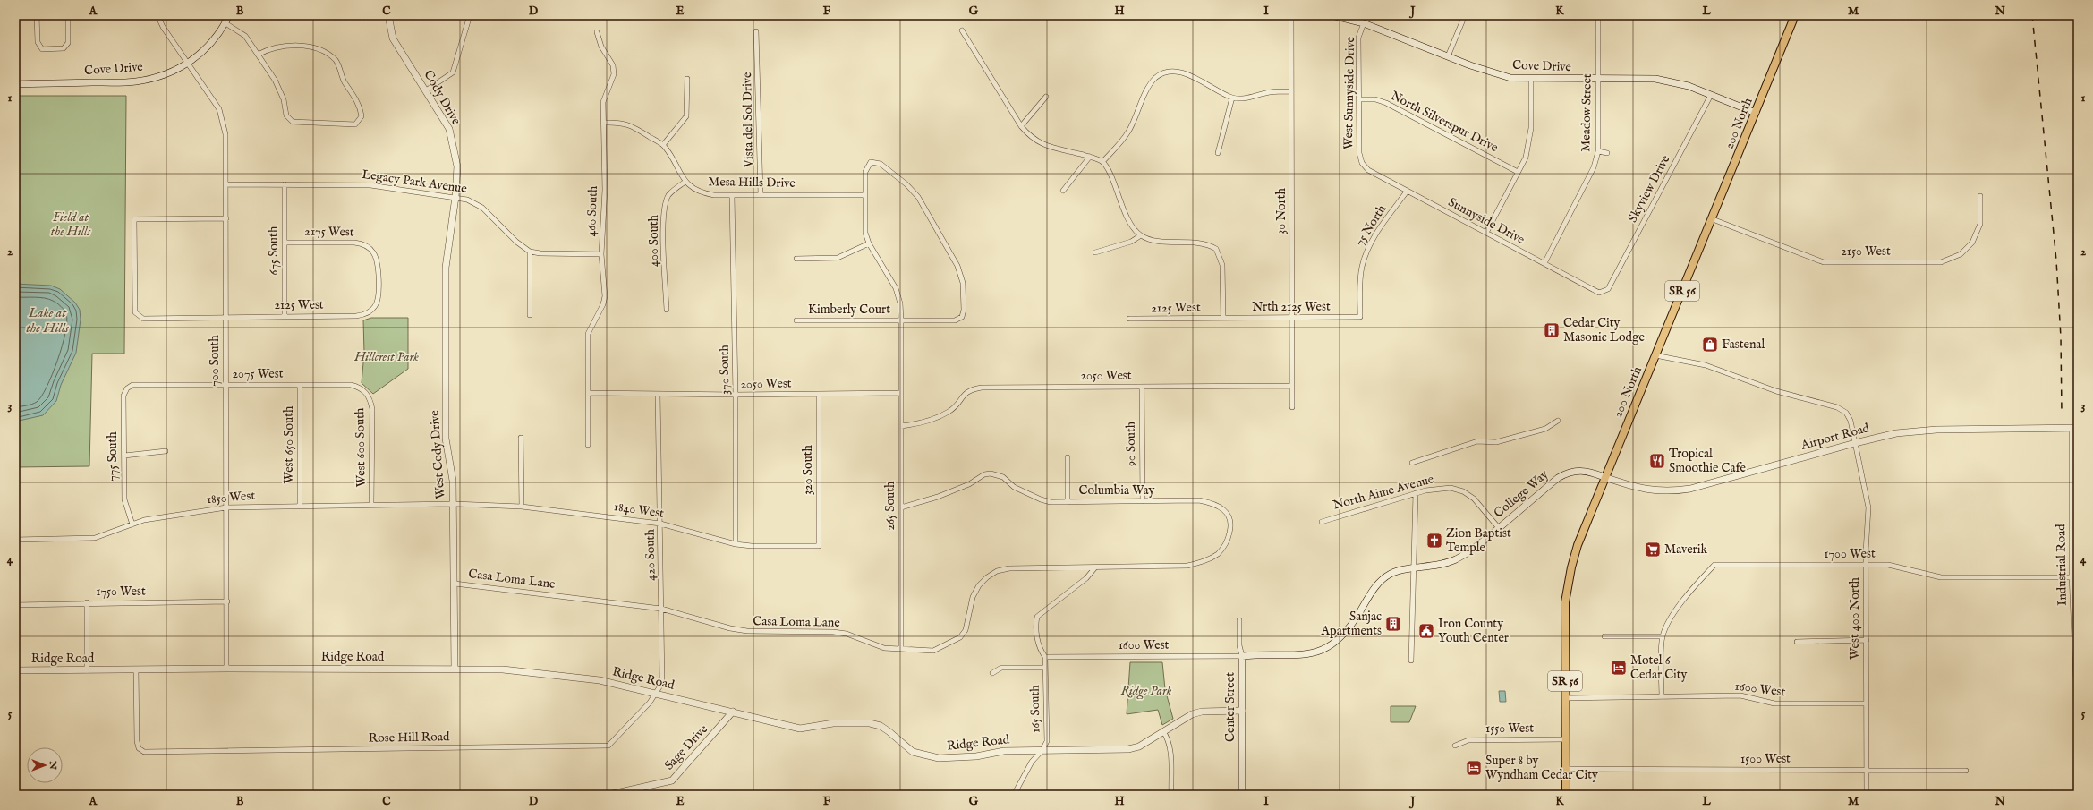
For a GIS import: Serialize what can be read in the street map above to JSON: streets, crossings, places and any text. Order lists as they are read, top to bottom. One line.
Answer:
{"streets":{"main road":["200 North","SR 56"],"street":["Cove Drive","West Sunnyside Drive","Cody Drive","Meadow Street","Vista del Sol Drive","North Silverspur Drive","Legacy Park Avenue","Mesa Hills Drive","Skyview Drive","460 South","30 North","Sunnyside Drive","75 North","2175 West","400 South","675 South","2150 West","2125 West","Nrth 2125 West","Kimberly Court","700 South","370 South","2075 West","2050 West","Airport Road","90 South","West 650 South","West 600 South","West Cody Drive","775 South","320 South","Columbia Way","North Aime Avenue","College Way","1850 West","265 South","1840 West","1700 West","420 South","Industrial Road","Casa Loma Lane","1750 West","West 400 North","1600 West","Ridge Road","Center Street","165 South","1550 West","Rose Hill Road","Sage Drive","1500 West"]},"crossings":[["Cove Drive","West Sunnyside Drive"],["Cove Drive","Meadow Street"],["Cove Drive","200 North"],["Cove Drive","Skyview Drive"],["Cove Drive","700 South"],["West Sunnyside Drive","North Silverspur Drive"],["West Sunnyside Drive","Sunnyside Drive"],["Cody Drive","Legacy Park Avenue"],["Cody Drive","West Cody Drive"],["Meadow Street","Sunnyside Drive"],["Vista del Sol Drive","Mesa Hills Drive"],["200 North","2150 West"],["200 North","Airport Road"],["200 North","College Way"],["200 North","West 400 North"],["200 North","1600 West"],["200 North","1550 West"],["200 North","1500 West"],["Legacy Park Avenue","460 South"],["Legacy Park Avenue","675 South"],["Legacy Park Avenue","700 South"],["Legacy Park Avenue","West Cody Drive"],["Mesa Hills Drive","460 South"],["Mesa Hills Drive","400 South"],["Mesa Hills Drive","Kimberly Court"],["Mesa Hills Drive","370 South"],["Skyview Drive","Sunnyside Drive"],["460 South","2050 West"],["30 North","Nrth 2125 West"],["30 North","2050 West"],["Sunnyside Drive","75 North"],["75 North","Nrth 2125 West"],["2175 West","675 South"],["2175 West","2125 West"],["675 South","2125 West"],["2125 West","Nrth 2125 West"],["2125 West","700 South"],["Kimberly Court","265 South"],["700 South","2075 West"],["700 South","1850 West"],["700 South","1750 West"],["700 South","Ridge Road"],["370 South","2050 West"],["370 South","1840 West"],["2075 West","West 650 South"],["2075 West","West 600 South"],["2075 West","775 South"],["2050 West","90 South"],["2050 West","320 South"],["2050 West","265 South"],["2050 West","420 South"],["Airport Road","College Way"],["Airport Road","Industrial Road"],["Airport Road","West 400 North"],["90 South","Columbia Way"],["West 650 South","1850 West"],["West 600 South","1850 West"],["West Cody Drive","1850 West"],["West Cody Drive","1840 West"],["West Cody Drive","Casa Loma Lane"],["West Cody Drive","Ridge Road"],["775 South","1850 West"],["320 South","1840 West"],["Columbia Way","265 South"],["Columbia Way","Casa Loma Lane"],["North Aime Avenue","College Way"],["College Way","1600 West"],["College Way","Center Street"],["1850 West","1840 West"],["265 South","Casa Loma Lane"],["1840 West","420 South"],["1700 West","Industrial Road"],["1700 West","West 400 North"],["1700 West","1600 West"],["420 South","Casa Loma Lane"],["420 South","Ridge Road"],["420 South","Rose Hill Road"],["West 400 North","1600 West"],["West 400 North","1500 West"],["1600 West","Center Street"],["1600 West","165 South"],["Ridge Road","Center Street"],["Ridge Road","165 South"],["Ridge Road","Rose Hill Road"],["Ridge Road","Sage Drive"]],"water":["Lake at the Hills"],"parks":["Field at the Hills","Hillcrest Park","Ridge Park"],"places":{"building":["Cedar City Masonic Lodge","Sanjac Apartments"],"shop":["Fastenal"],"restaurant":["Tropical Smoothie Cafe"],"church":["Zion Baptist Temple"],"supermarket":["Maverik"],"public building":["Iron County Youth Center"],"hotel":["Motel 6 Cedar City","Super 8 by Wyndham Cedar City"]},"north":"right","grid":{"columns":["A","B","C","D","E","F","G","H","I","J","K","L","M","N"],"rows":["1","2","3","4","5"]}}
